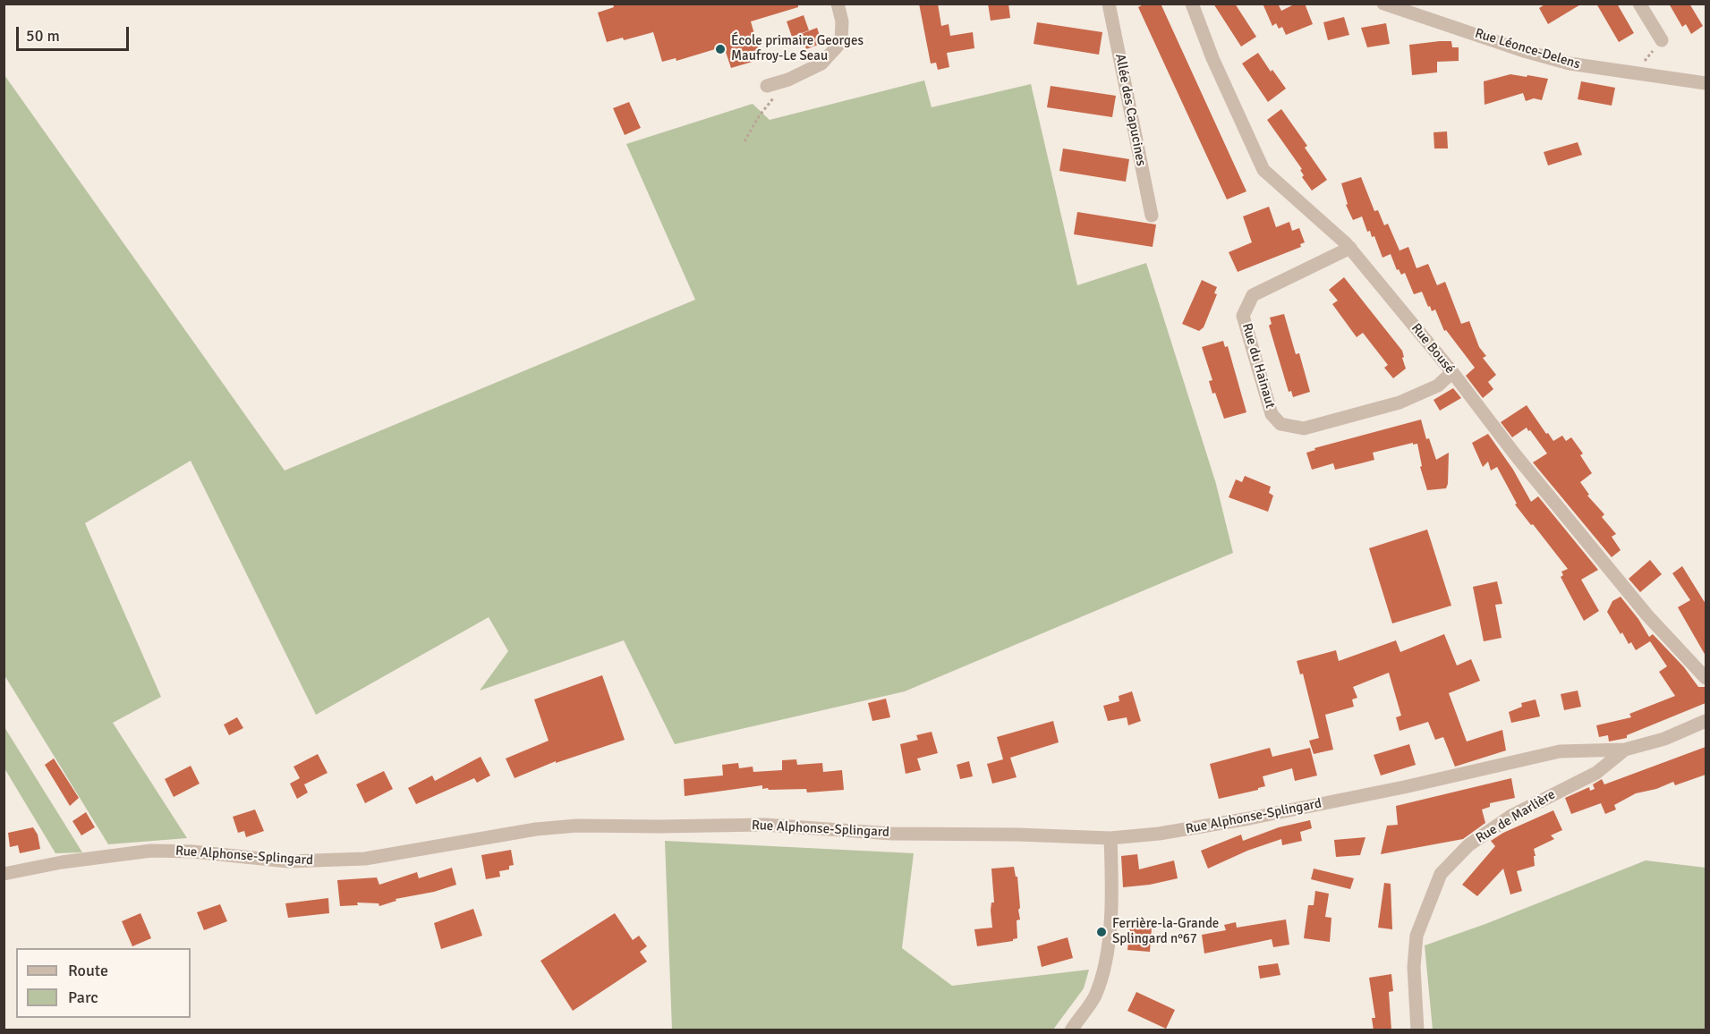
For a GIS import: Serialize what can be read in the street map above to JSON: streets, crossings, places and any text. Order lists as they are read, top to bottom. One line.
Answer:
{"streets":{"street":["Rue Léonce-Delens","Allée des Capucines","Rue Bousé","Rue du Hainaut","Rue Alphonse-Splingard","Rue de Marlière"]},"crossings":[["Rue Bousé","Rue du Hainaut"],["Rue Alphonse-Splingard","Rue de Marlière"]],"places":["École primaire Georges Maufroy-Le Seau","Ferrière-la-Grande Splingard n°67"],"legend":["Route","Parc"],"scale_bar":"50 m"}
